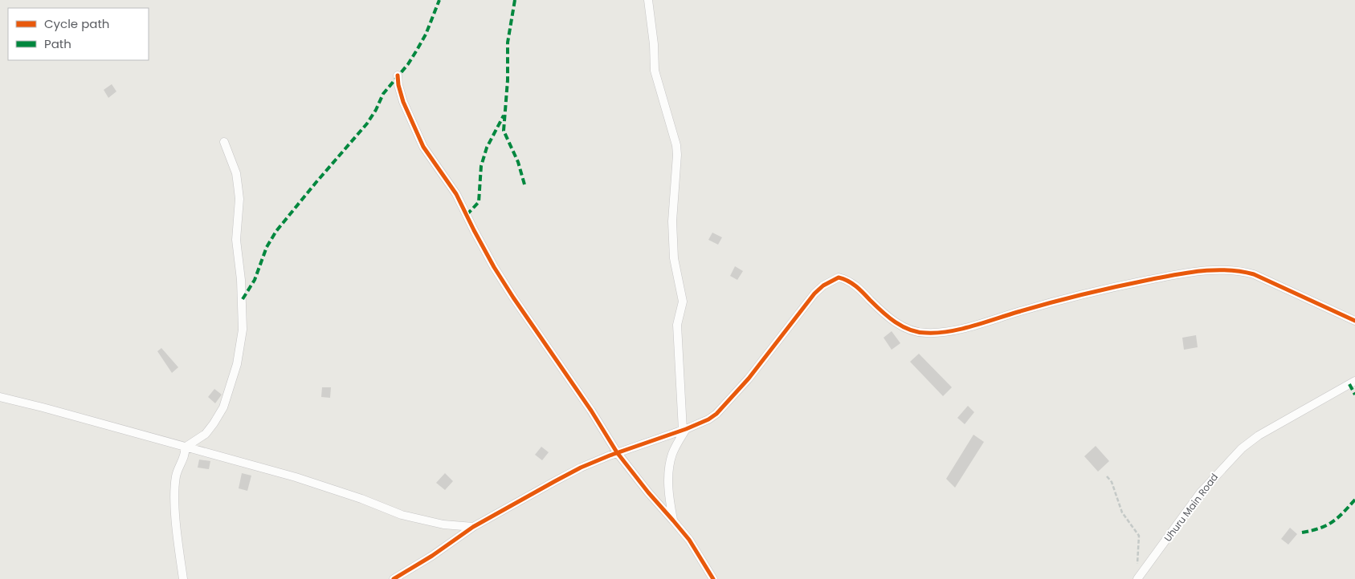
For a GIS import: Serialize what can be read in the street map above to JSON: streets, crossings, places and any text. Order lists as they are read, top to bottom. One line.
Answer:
{"streets":{"street":["Uhuru Main Road"]},"legend":["Cycle path","Path"]}
